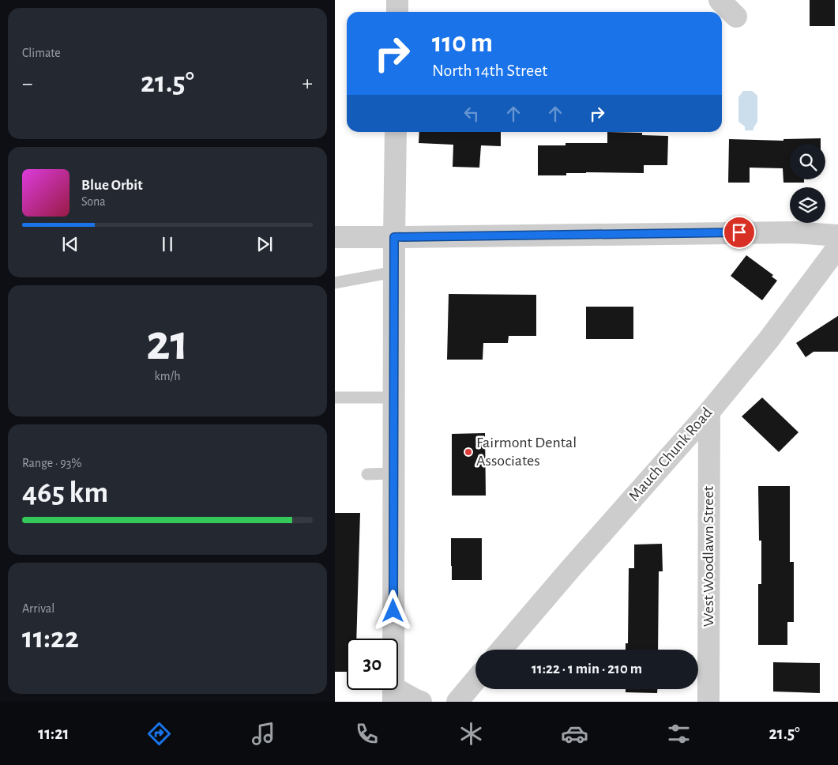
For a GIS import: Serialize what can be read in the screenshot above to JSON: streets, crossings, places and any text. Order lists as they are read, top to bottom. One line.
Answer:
{"streets":{"street":["Mauch Chunk Road","West Woodlawn Street"]},"crossings":[["Mauch Chunk Road","West Woodlawn Street"]],"places":["Fairmont Dental Associates"],"page":{"tile":["Climate",["21","km/h"],["Range · 93%","465 km"],["Arrival","11:22"]],"turn":["110 m","North 14th Street"],"heat":["−","21.5°","+"],"song":["Blue Orbit","Sona"],"limit":"30","trip":"11:22 · 1 min · 210 m","tabs":["11:21","21.5°"]}}
